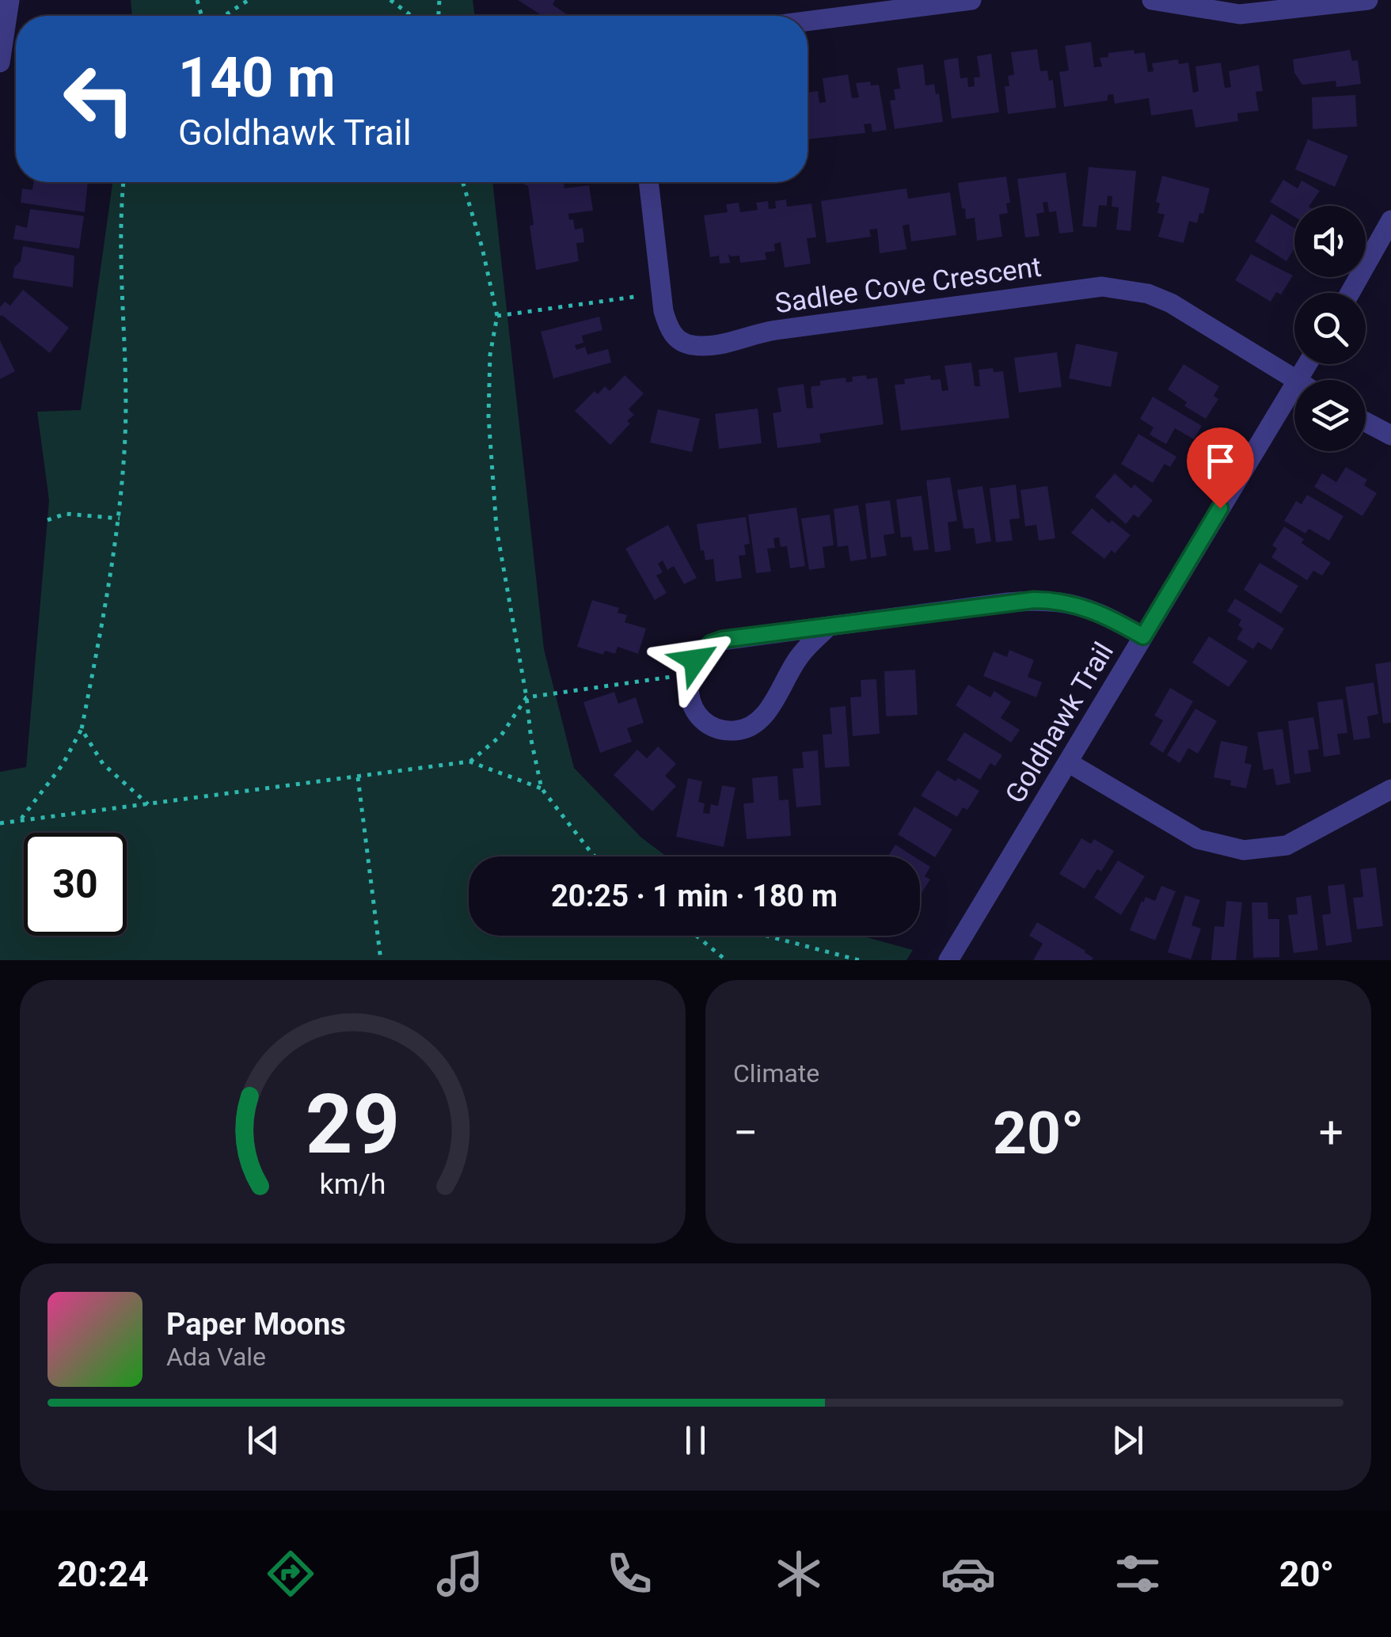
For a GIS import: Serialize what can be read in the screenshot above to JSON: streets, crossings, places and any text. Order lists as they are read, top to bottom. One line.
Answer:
{"streets":{"street":["Sadlee Cove Crescent","Goldhawk Trail"]},"page":{"turn":["140 m","Goldhawk Trail"],"limit":"30","trip":"20:25 · 1 min · 180 m","tile":"Climate","heat":["−","20°","+"],"song":["Paper Moons","Ada Vale"],"tabs":["20:24","20°"],"gauge":["29","km/h"]}}
